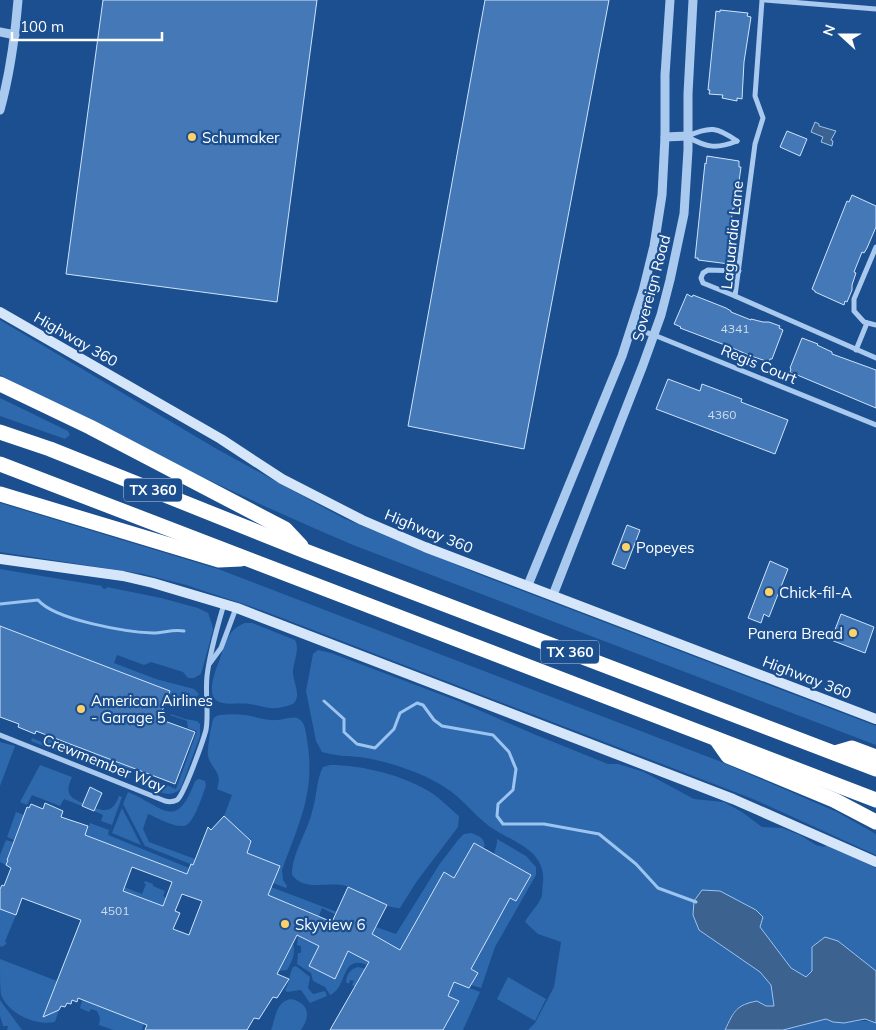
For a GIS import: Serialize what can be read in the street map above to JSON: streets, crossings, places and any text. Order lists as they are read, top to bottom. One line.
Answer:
{"streets":{"highway":["TX 360"],"main road":["Highway 360"],"street":["Laguardia Lane","Sovereign Road","Regis Court","Crewmember Way"]},"crossings":[["Sovereign Road","Highway 360"],["Sovereign Road","Regis Court"]],"places":["Schumaker","Popeyes","Chick-fil-A","Panera Bread","American Airlines - Garage 5","Skyview 6"],"house_numbers":["4341","4360","4501"],"scale_bar":"100 m","north":"left"}
